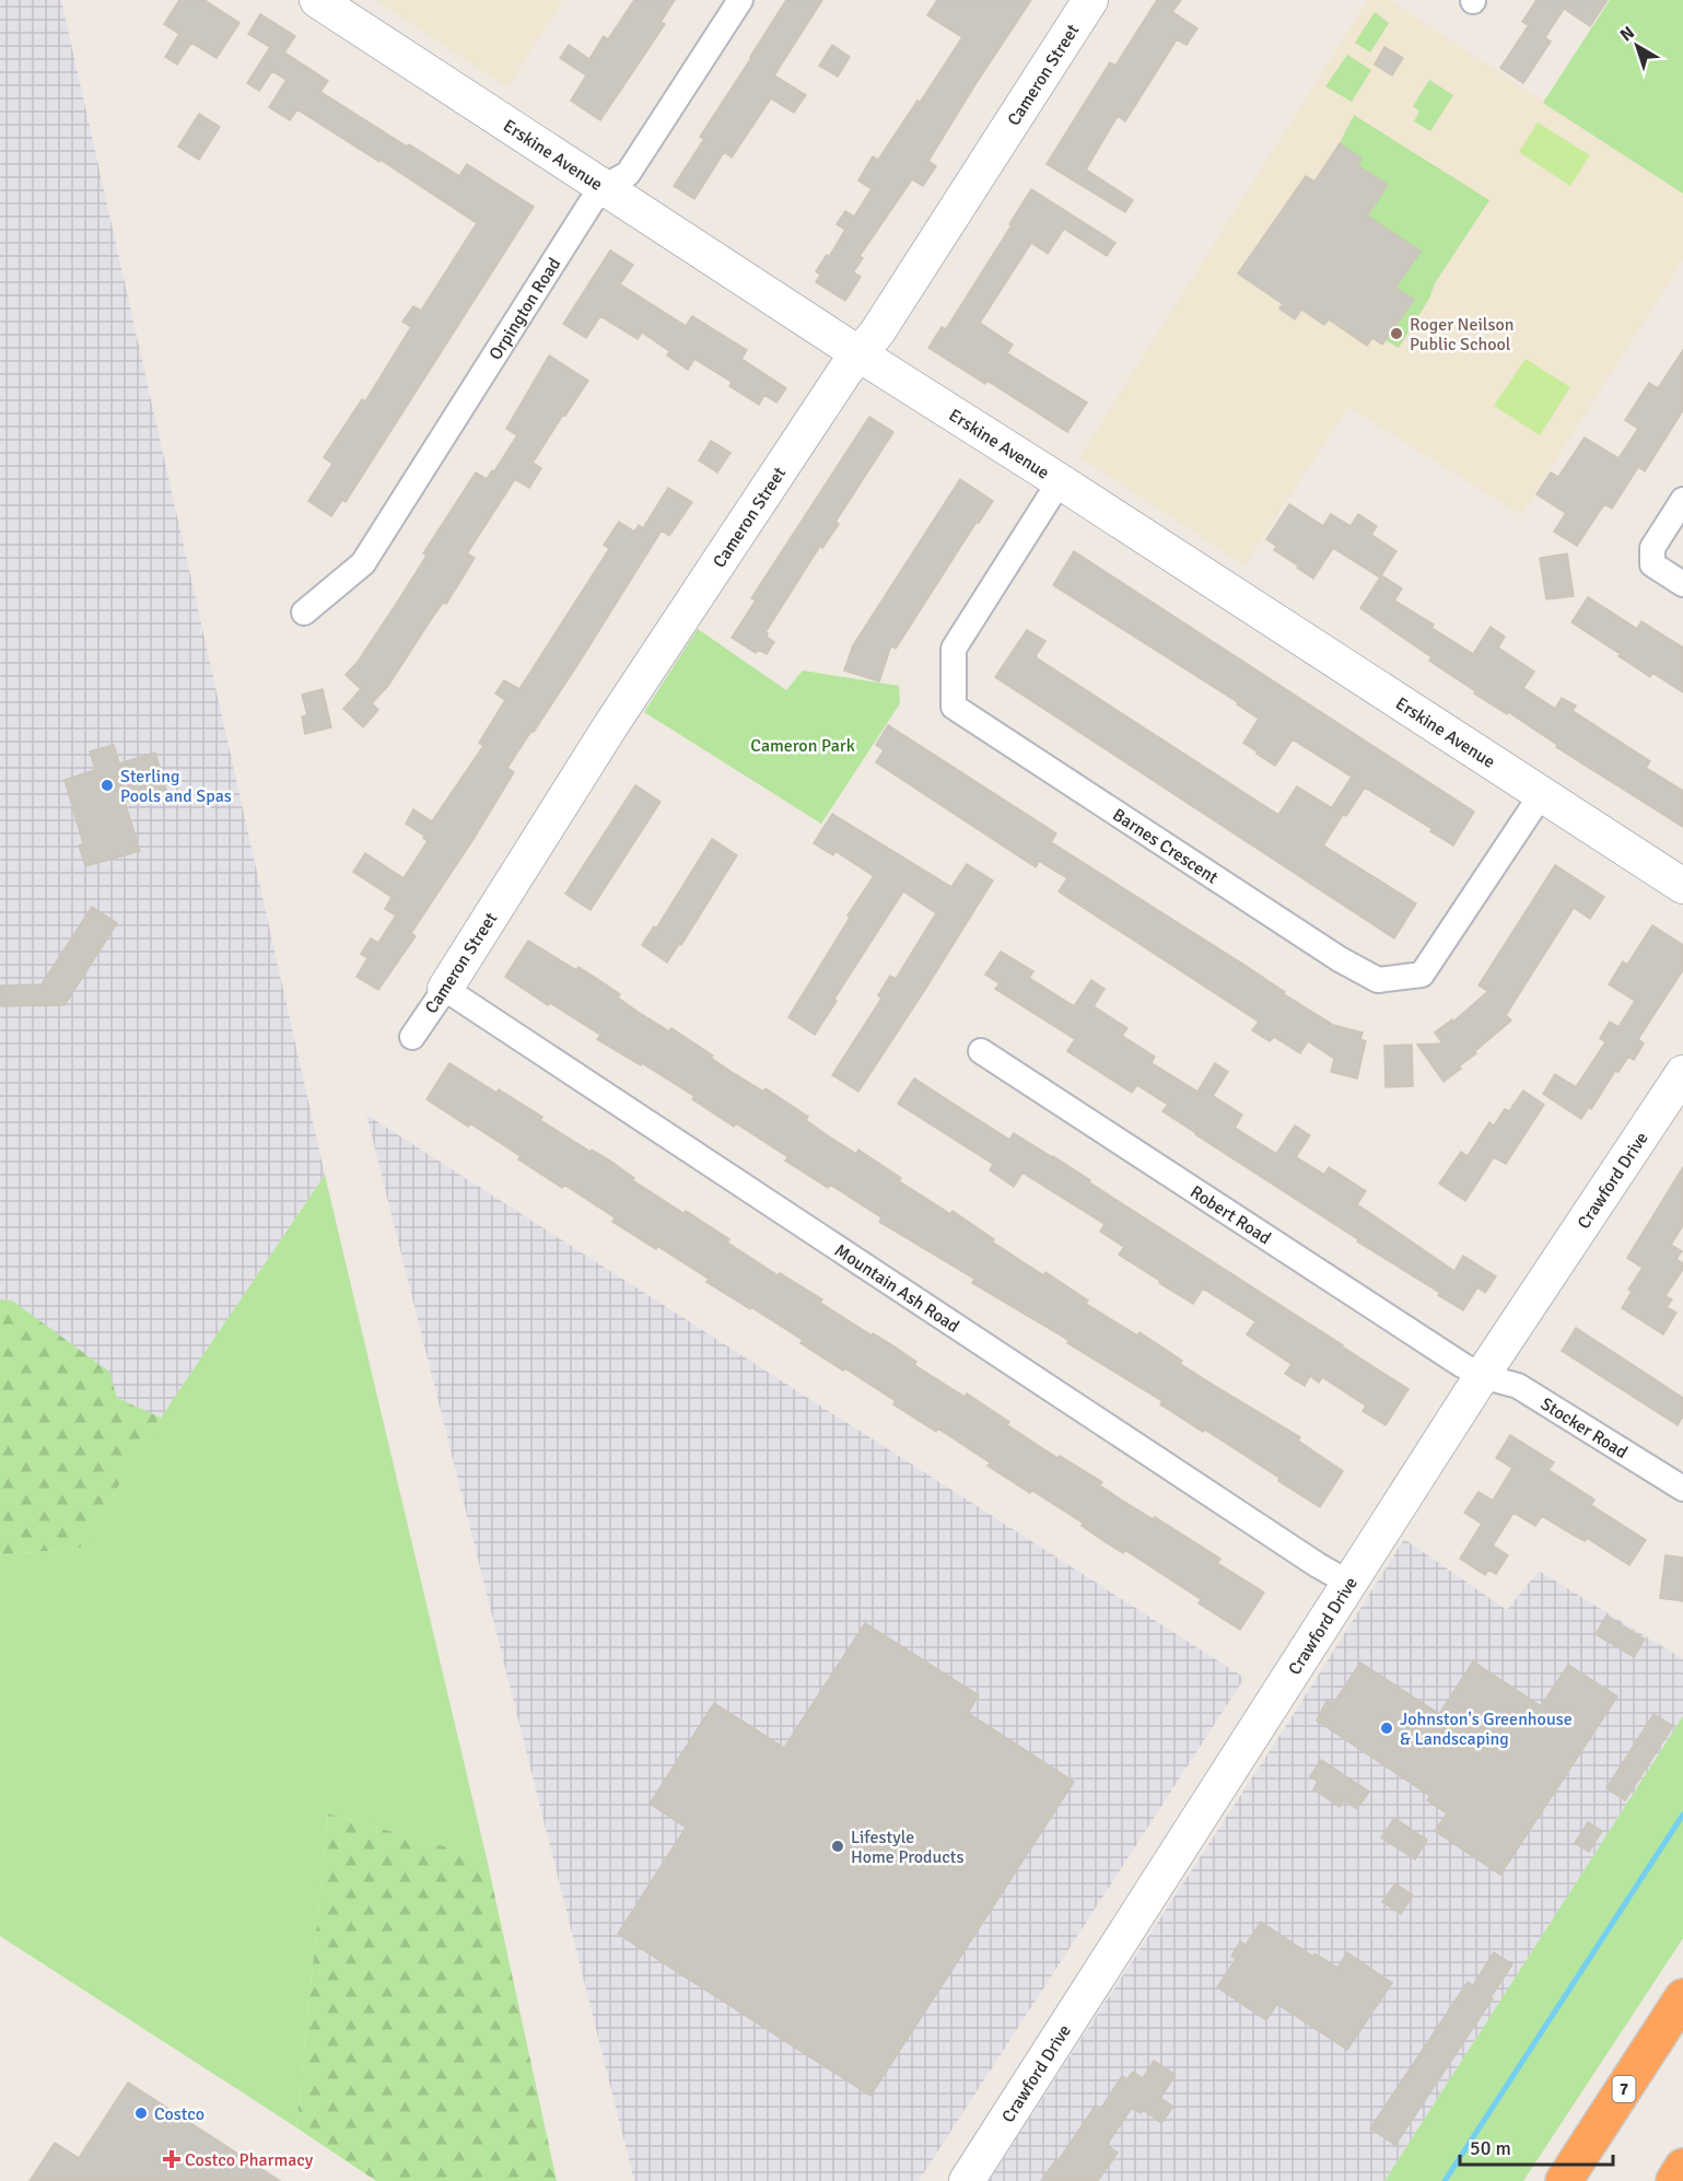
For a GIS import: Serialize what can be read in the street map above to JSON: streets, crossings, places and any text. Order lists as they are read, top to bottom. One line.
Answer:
{"streets":{"highway":["7"],"street":["Cameron Street","Erskine Avenue","Orpington Road","Barnes Crescent","Crawford Drive","Robert Road","Mountain Ash Road","Stocker Road"]},"crossings":[["Cameron Street","Erskine Avenue"],["Cameron Street","Mountain Ash Road"],["Erskine Avenue","Orpington Road"],["Erskine Avenue","Barnes Crescent"],["Crawford Drive","Robert Road"],["Crawford Drive","Mountain Ash Road"],["Crawford Drive","Stocker Road"],["Robert Road","Stocker Road"]],"parks":["Cameron Park"],"places":{"other":["Roger Neilson Public School","Sterling Pools and Spas","Johnston's Greenhouse & Landscaping","Lifestyle Home Products","Costco"],"health":["Costco Pharmacy"]},"scale_bar":"50 m","north":"top left"}
